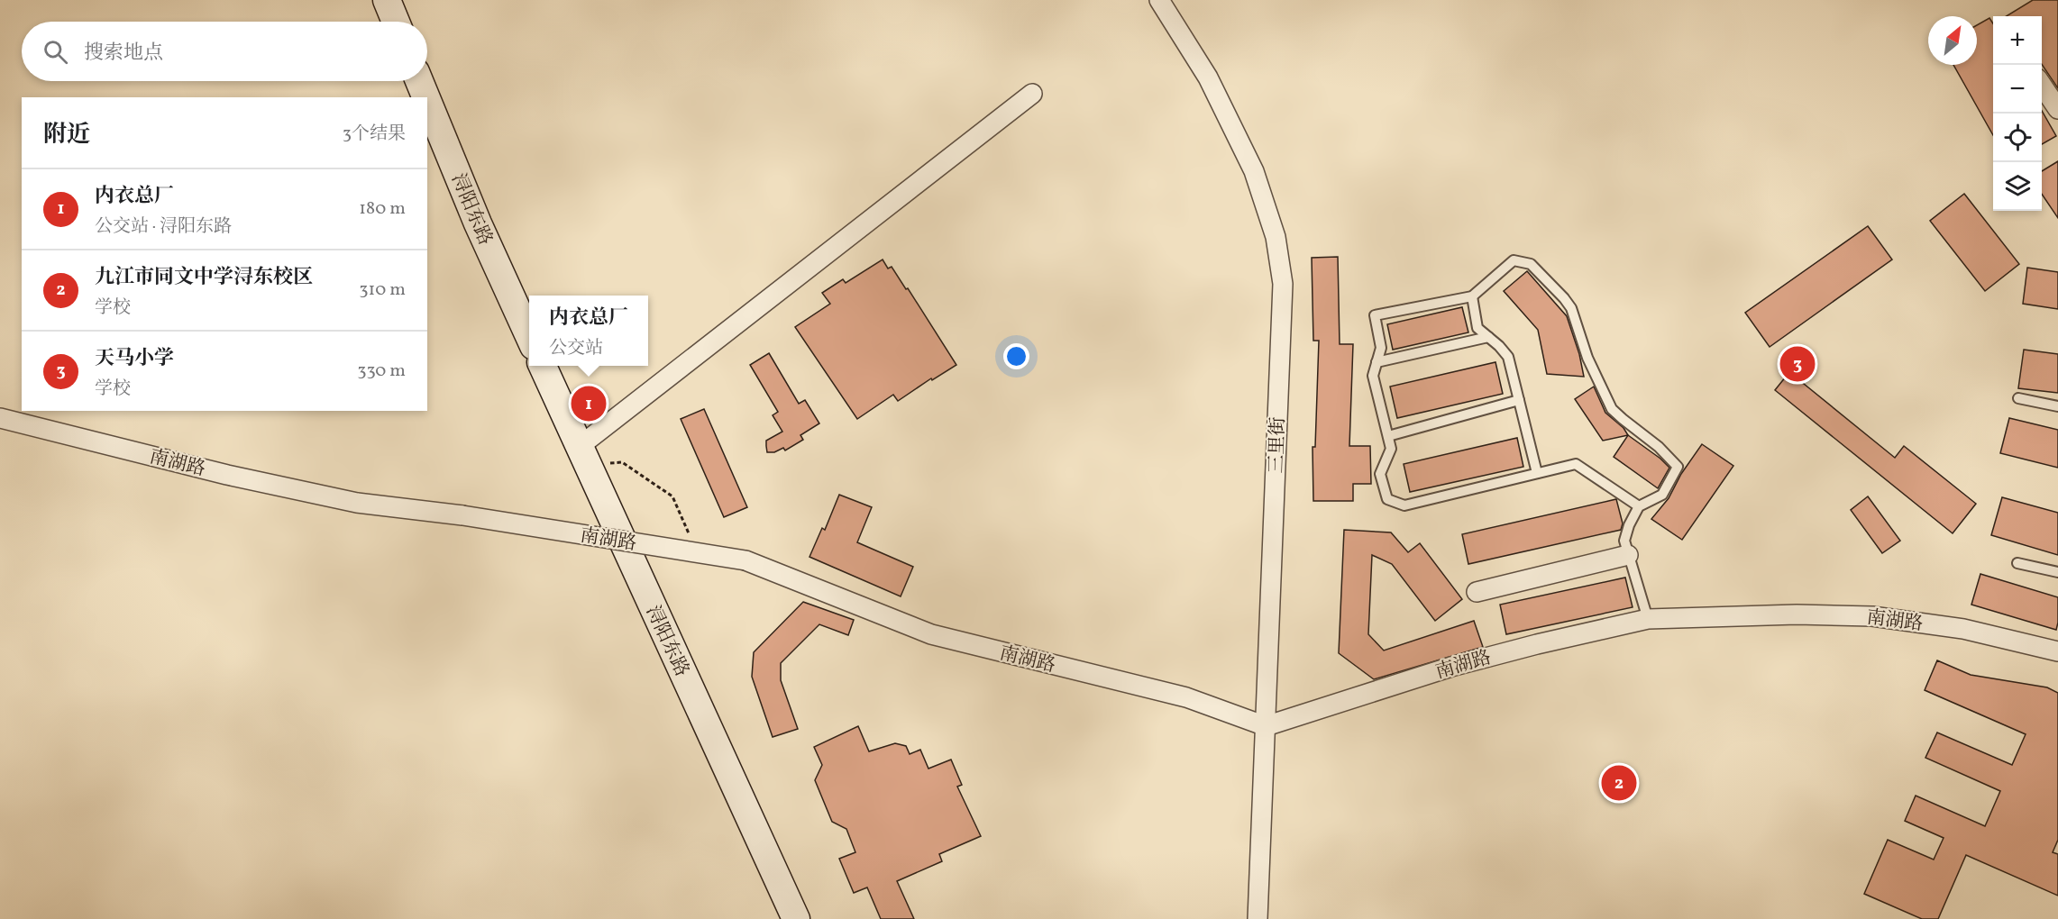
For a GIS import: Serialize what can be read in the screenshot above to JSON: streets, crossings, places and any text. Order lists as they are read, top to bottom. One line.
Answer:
{"streets":{"main road":["浔阳东路"],"street":["三里街","南湖路"]},"crossings":[["三里街","南湖路"]],"north":"top right","page":{"map_buttons":["+","−"],"search":"搜索地点","heading":["附近","3个结果"],"list":[{"mark":"1","name":"内衣总厂","note":"公交站 · 浔阳东路","value":"180 m"},{"mark":"2","name":"九江市同文中学浔东校区","note":"学校","value":"310 m"},{"mark":"3","name":"天马小学","note":"学校","value":"330 m"}],"popup":["内衣总厂","公交站"],"pins":["3","1","2"]}}
